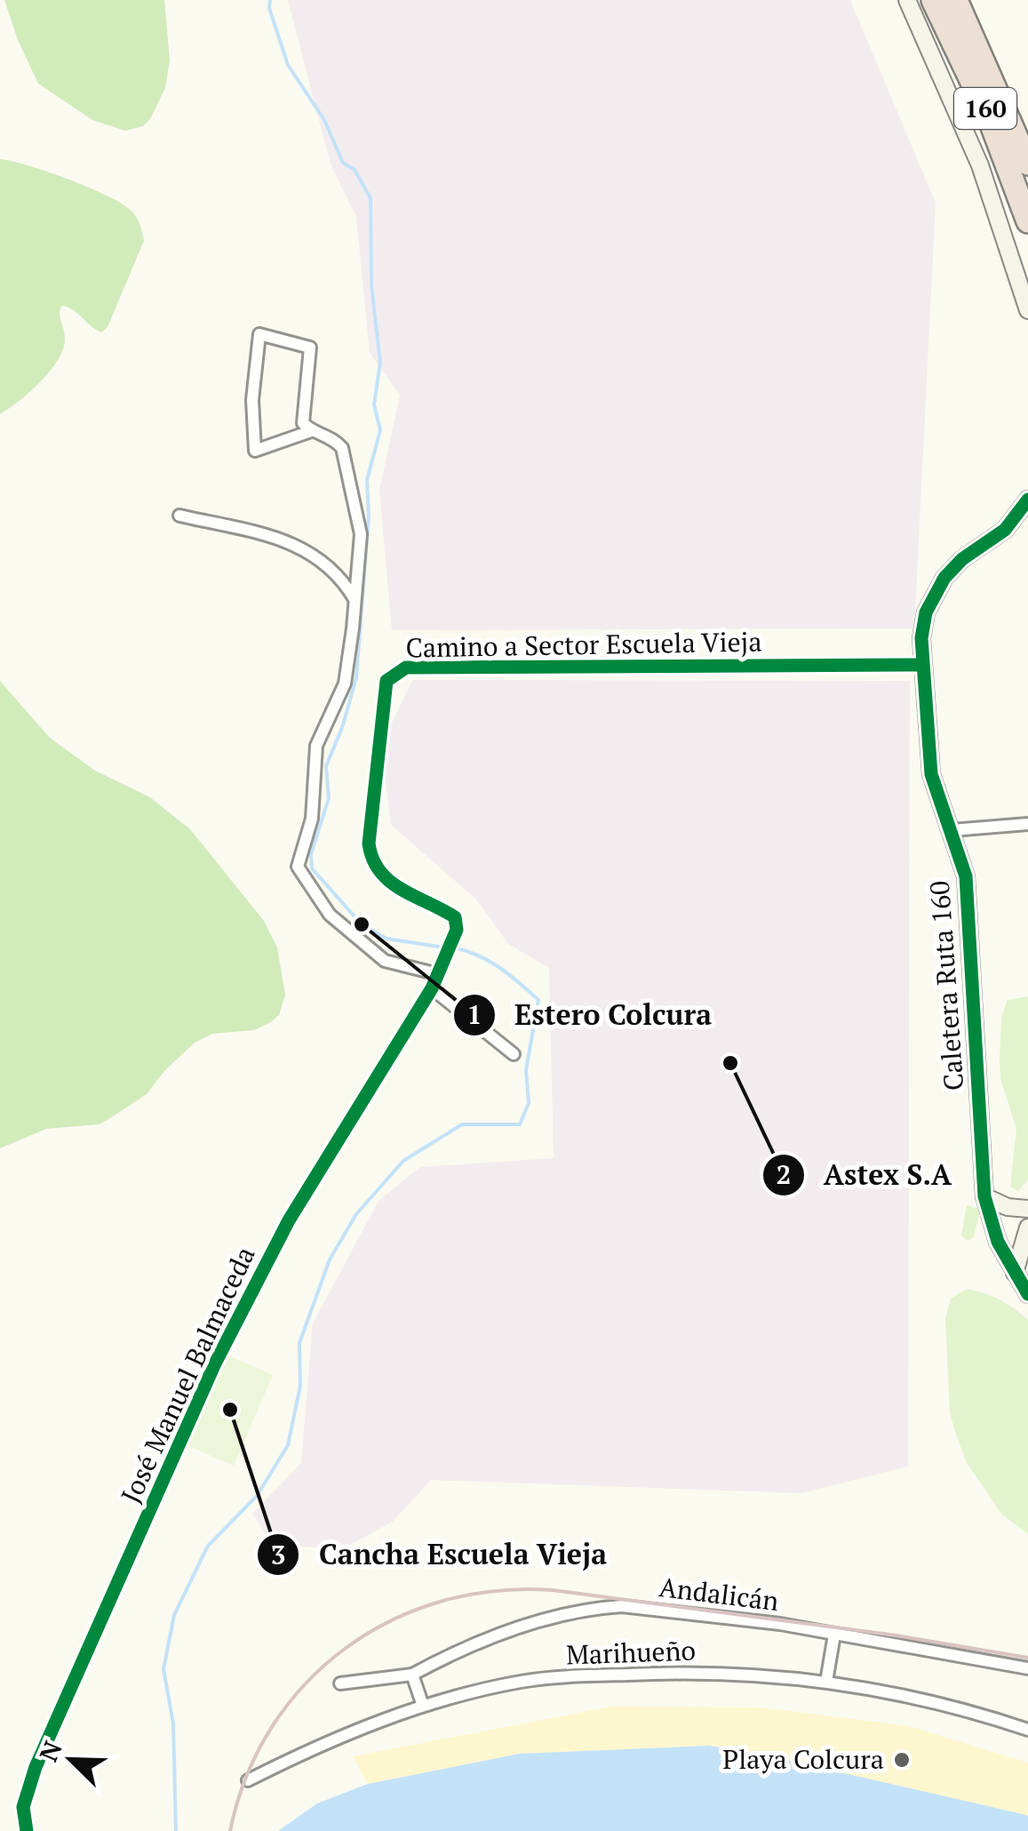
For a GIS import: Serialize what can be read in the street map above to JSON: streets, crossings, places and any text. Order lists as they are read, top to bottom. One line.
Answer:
{"streets":{"highway":["160"],"street":["Camino a Sector Escuela Vieja","Caletera Ruta 160","José Manuel Balmaceda","Andalicán","Marihueño"]},"crossings":[["Camino a Sector Escuela Vieja","Caletera Ruta 160"],["Camino a Sector Escuela Vieja","José Manuel Balmaceda"]],"places":["Estero Colcura","Astex S.A","Cancha Escuela Vieja","Playa Colcura"],"north":"top left"}
